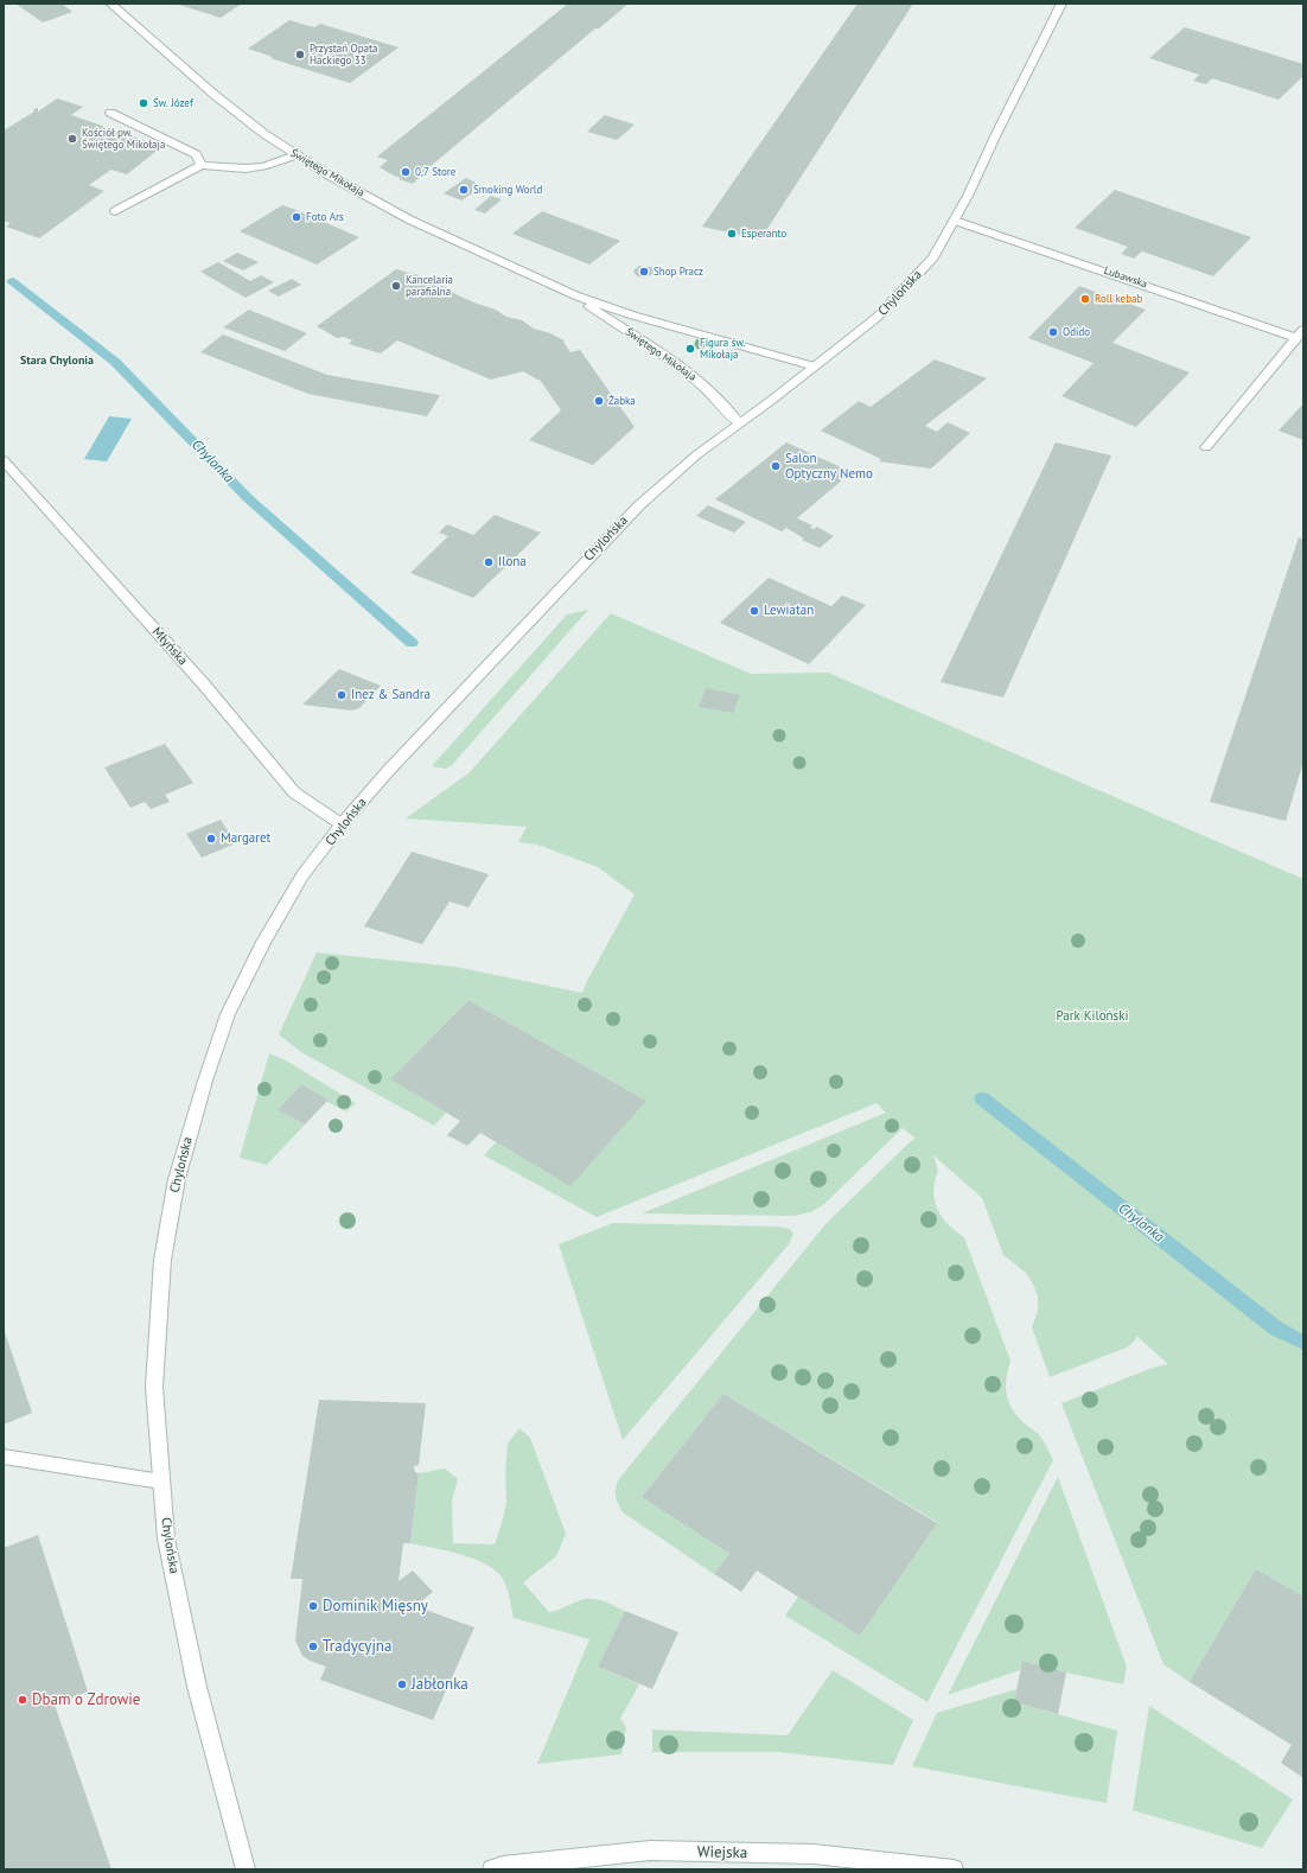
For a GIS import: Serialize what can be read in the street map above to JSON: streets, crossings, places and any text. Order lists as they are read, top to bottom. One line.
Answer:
{"streets":{"street":["Świętego Mikołaja","Lubawska","Chylońska","Młyńska","Wiejska"]},"crossings":[["Świętego Mikołaja","Chylońska"],["Lubawska","Chylońska"],["Chylońska","Młyńska"]],"districts":["Stara Chylonia"],"water":["Chylonka"],"parks":["Park Kiloński"],"places":["Przystań Opata Hackiego 33","Św. Józef","Kościół pw. Świętego Mikołaja","0,7 Store","Smoking World","Foto Ars","Esperanto","Shop Pracz","Kancelaria parafialna","Roll kebab","Odido","Figura św. Mikołaja","Żabka","Salon Optyczny Nemo","Ilona","Lewiatan","Inez & Sandra","Margaret","Dominik Mięsny","Tradycyjna","Jabłonka","Dbam o Zdrowie"]}
